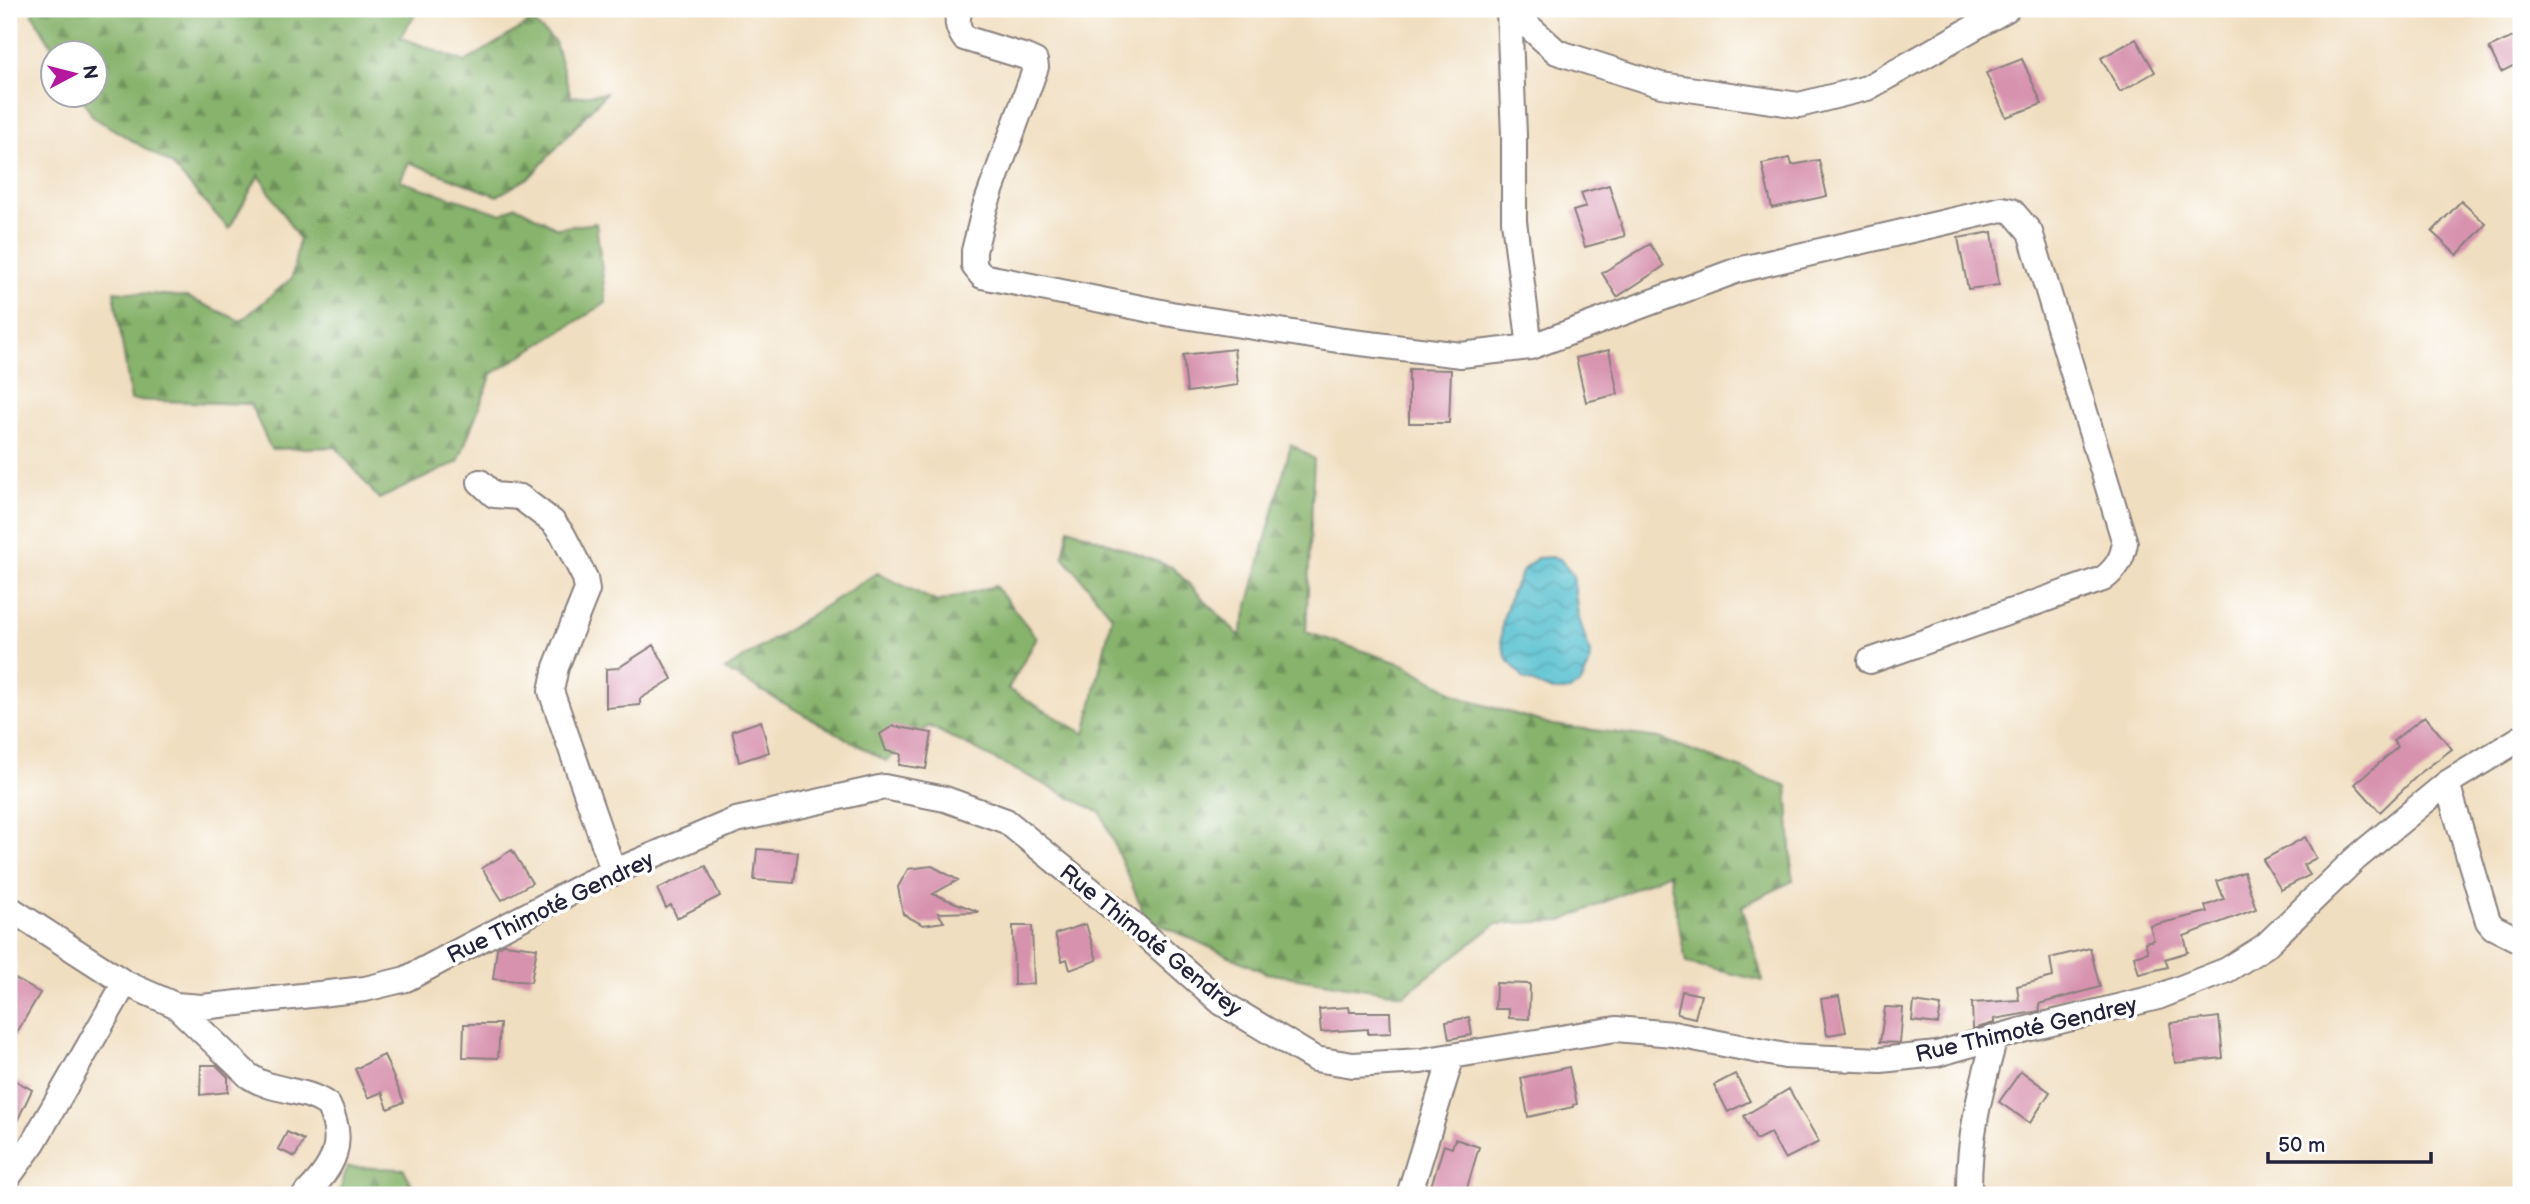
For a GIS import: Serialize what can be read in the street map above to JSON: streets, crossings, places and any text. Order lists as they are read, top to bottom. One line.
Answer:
{"streets":{"street":["Rue Thimoté Gendrey"]},"scale_bar":"50 m","north":"right"}
